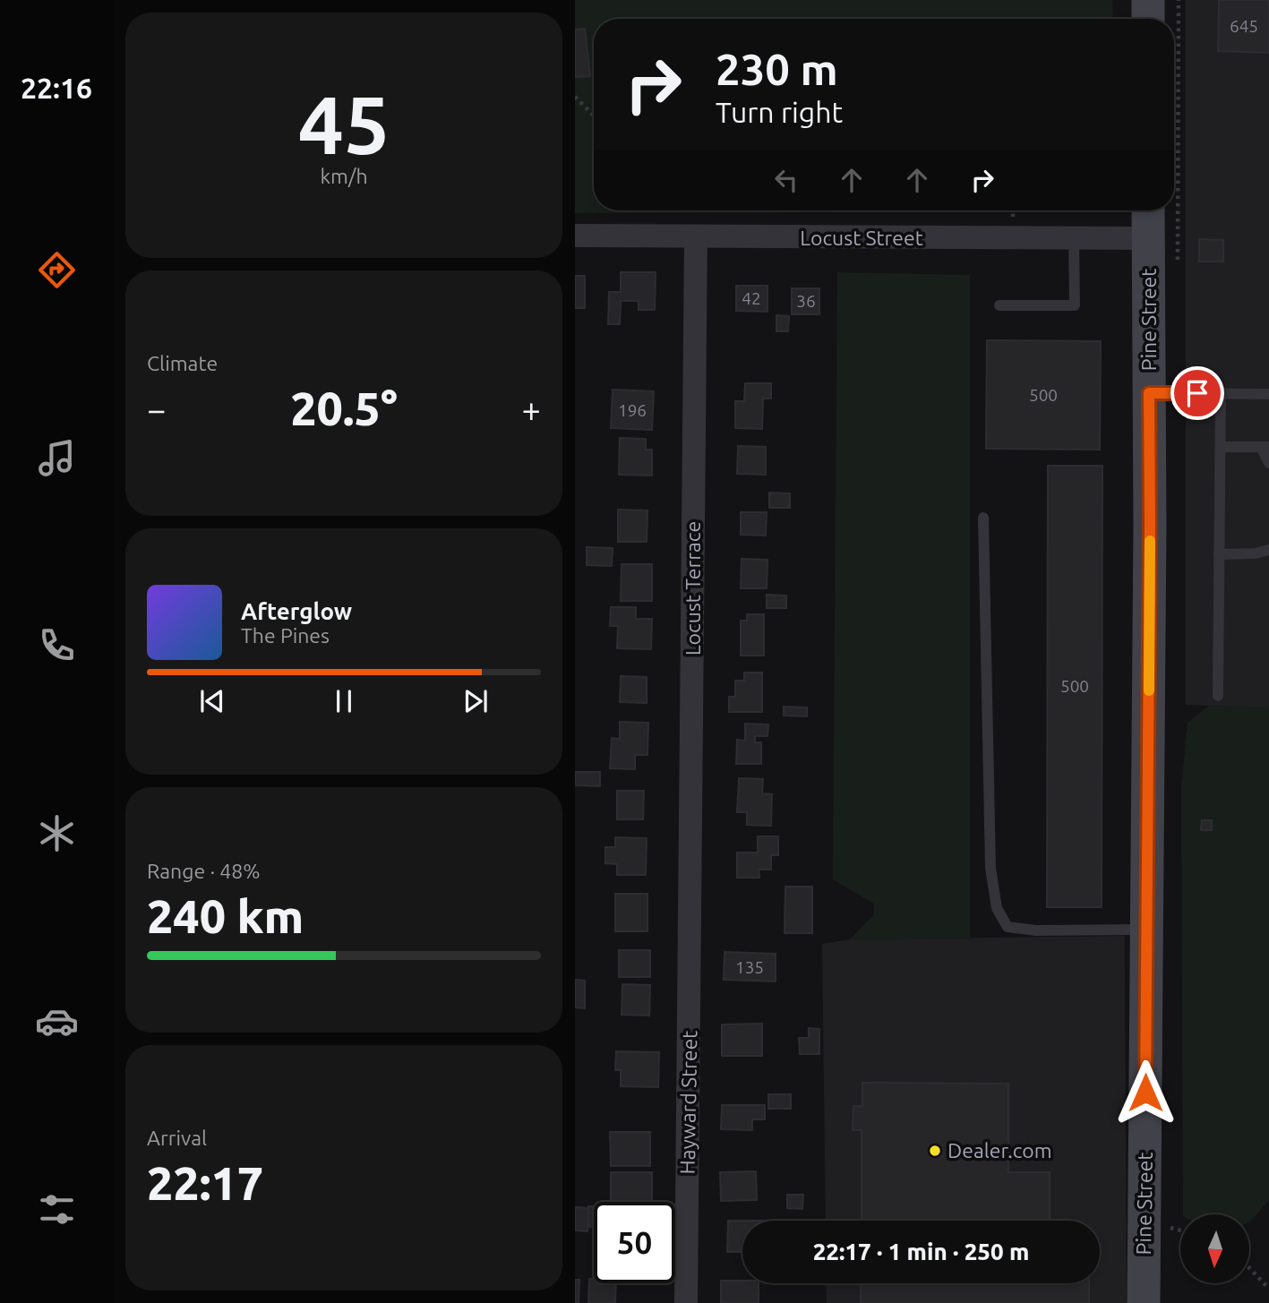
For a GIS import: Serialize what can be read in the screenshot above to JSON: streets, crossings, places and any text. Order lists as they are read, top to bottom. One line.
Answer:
{"streets":{"main road":["Pine Street"],"street":["Locust Street","Locust Terrace","Hayward Street"]},"crossings":[["Locust Street","Pine Street"],["Locust Street","Locust Terrace"],["Locust Terrace","Hayward Street"]],"places":["Dealer.com"],"house_numbers":["645","42","36","500","196","500","135"],"north":"bottom","page":{"tabs":"22:16","tile":[["45","km/h"],"Climate",["Range · 48%","240 km"],["Arrival","22:17"]],"turn":["230 m","Turn right"],"heat":["−","20.5°","+"],"song":["Afterglow","The Pines"],"limit":"50","trip":"22:17 · 1 min · 250 m"}}
